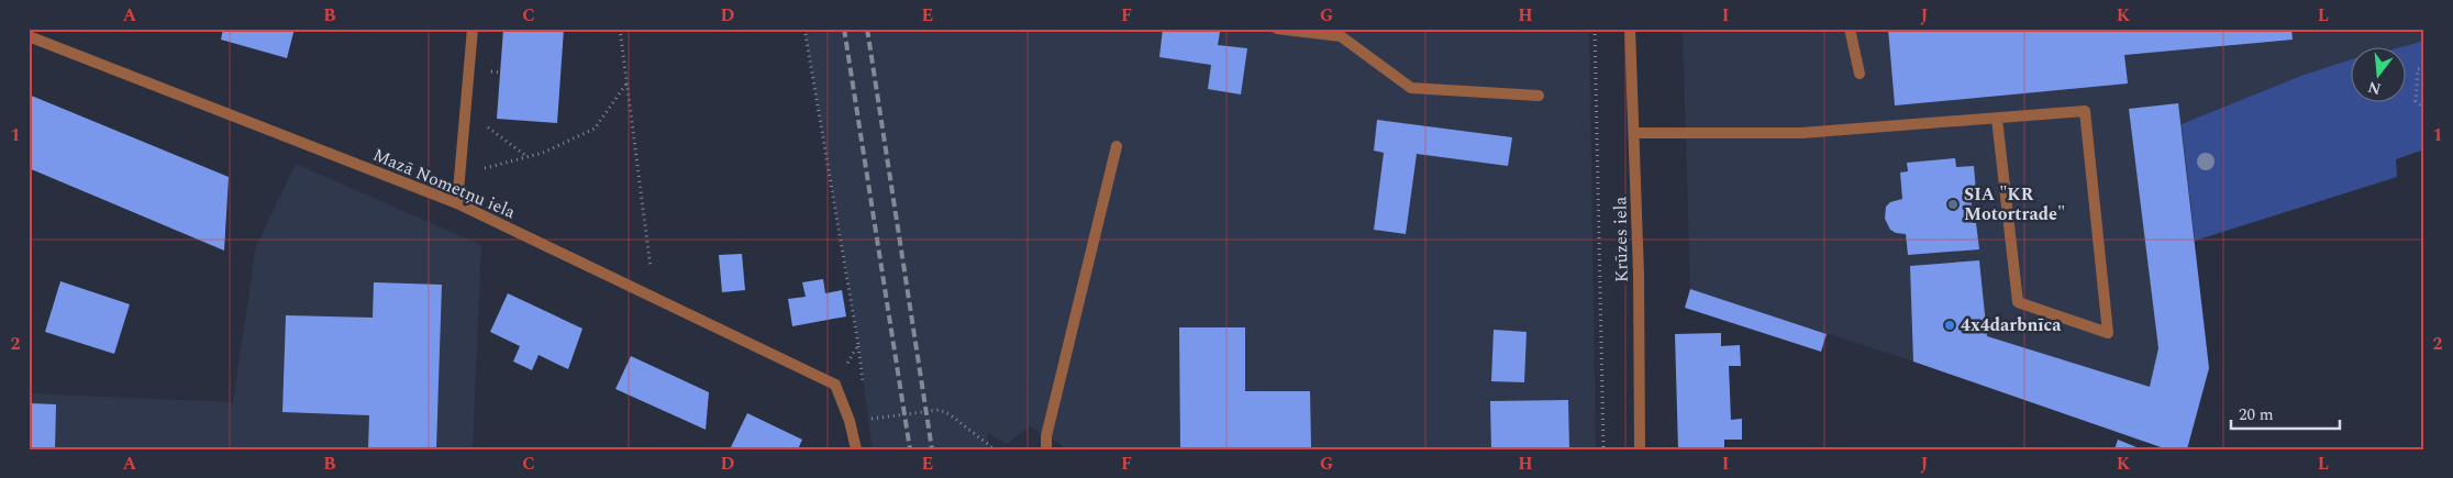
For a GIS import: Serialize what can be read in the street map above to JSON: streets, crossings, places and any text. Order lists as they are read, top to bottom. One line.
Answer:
{"streets":{"street":["Mazā Nometņu iela","Krūzes iela"]},"places":["SIA \"KR Motortrade\"","4x4darbnīca"],"scale_bar":"20 m","north":"bottom","grid":{"columns":["A","B","C","D","E","F","G","H","I","J","K","L"],"rows":["1","2"]}}
